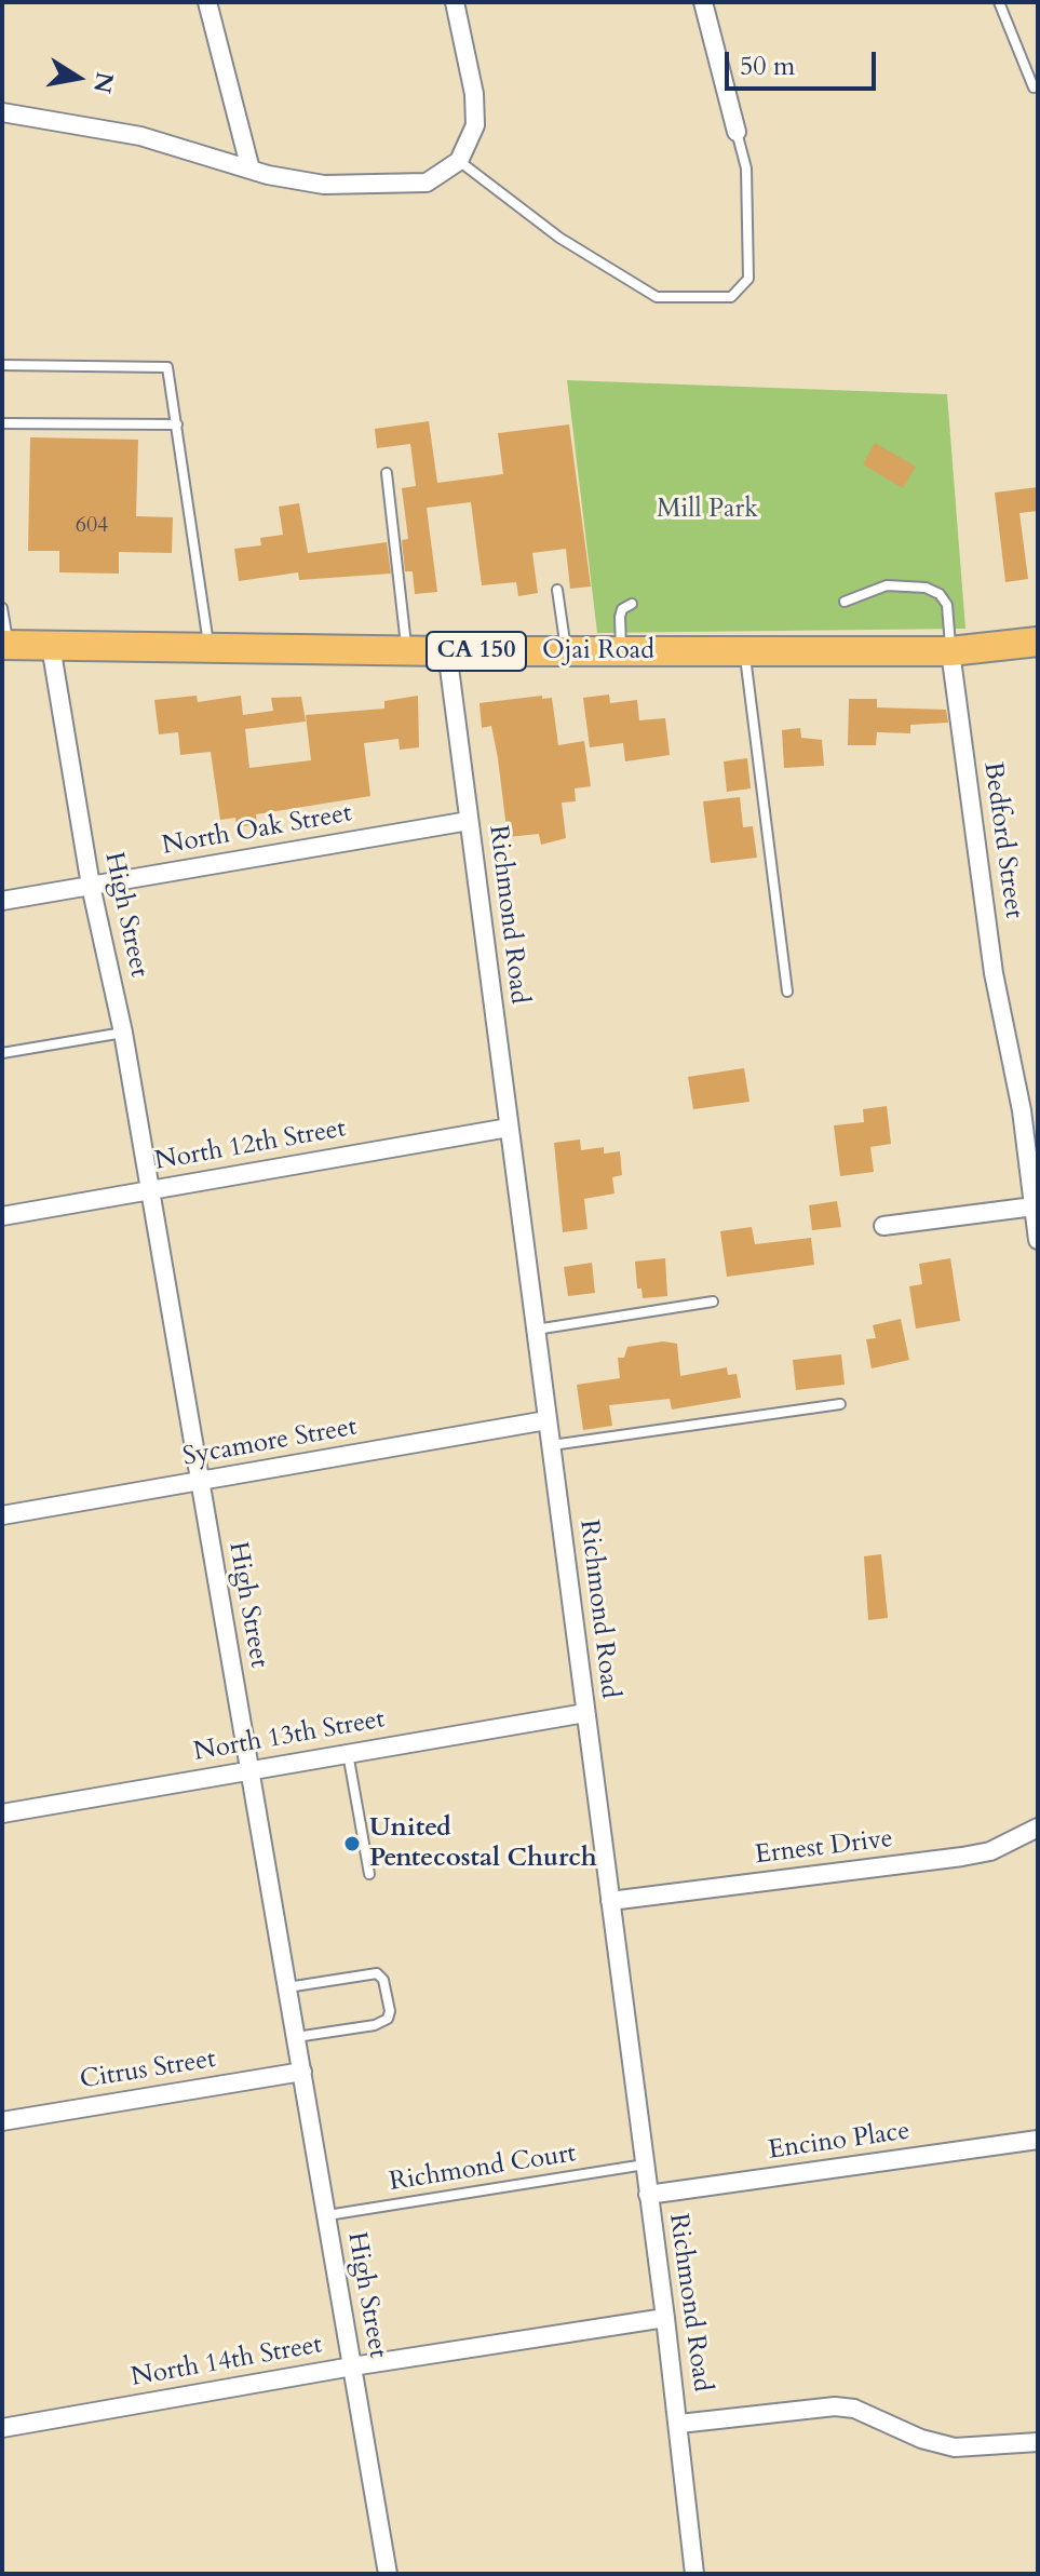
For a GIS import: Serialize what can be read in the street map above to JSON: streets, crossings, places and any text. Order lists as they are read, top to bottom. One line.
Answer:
{"streets":{"main road":["CA 150","Ojai Road"],"street":["North Oak Street","Bedford Street","High Street","Richmond Road","North 12th Street","Sycamore Street","North 13th Street","Ernest Drive","Citrus Street","Encino Place","North 14th Street"],"lane":["Richmond Court"]},"crossings":[["Ojai Road","Bedford Street"],["Ojai Road","High Street"],["Ojai Road","Richmond Road"],["North Oak Street","High Street"],["North Oak Street","Richmond Road"],["High Street","North 12th Street"],["High Street","Sycamore Street"],["High Street","North 13th Street"],["High Street","Citrus Street"],["High Street","Richmond Court"],["High Street","North 14th Street"],["Richmond Road","North 12th Street"],["Richmond Road","Sycamore Street"],["Richmond Road","North 13th Street"],["Richmond Road","Ernest Drive"],["Richmond Road","Encino Place"],["Richmond Road","Richmond Court"],["Richmond Road","North 14th Street"]],"parks":["Mill Park"],"places":["United Pentecostal Church"],"house_numbers":["604"],"scale_bar":"50 m","north":"right"}
